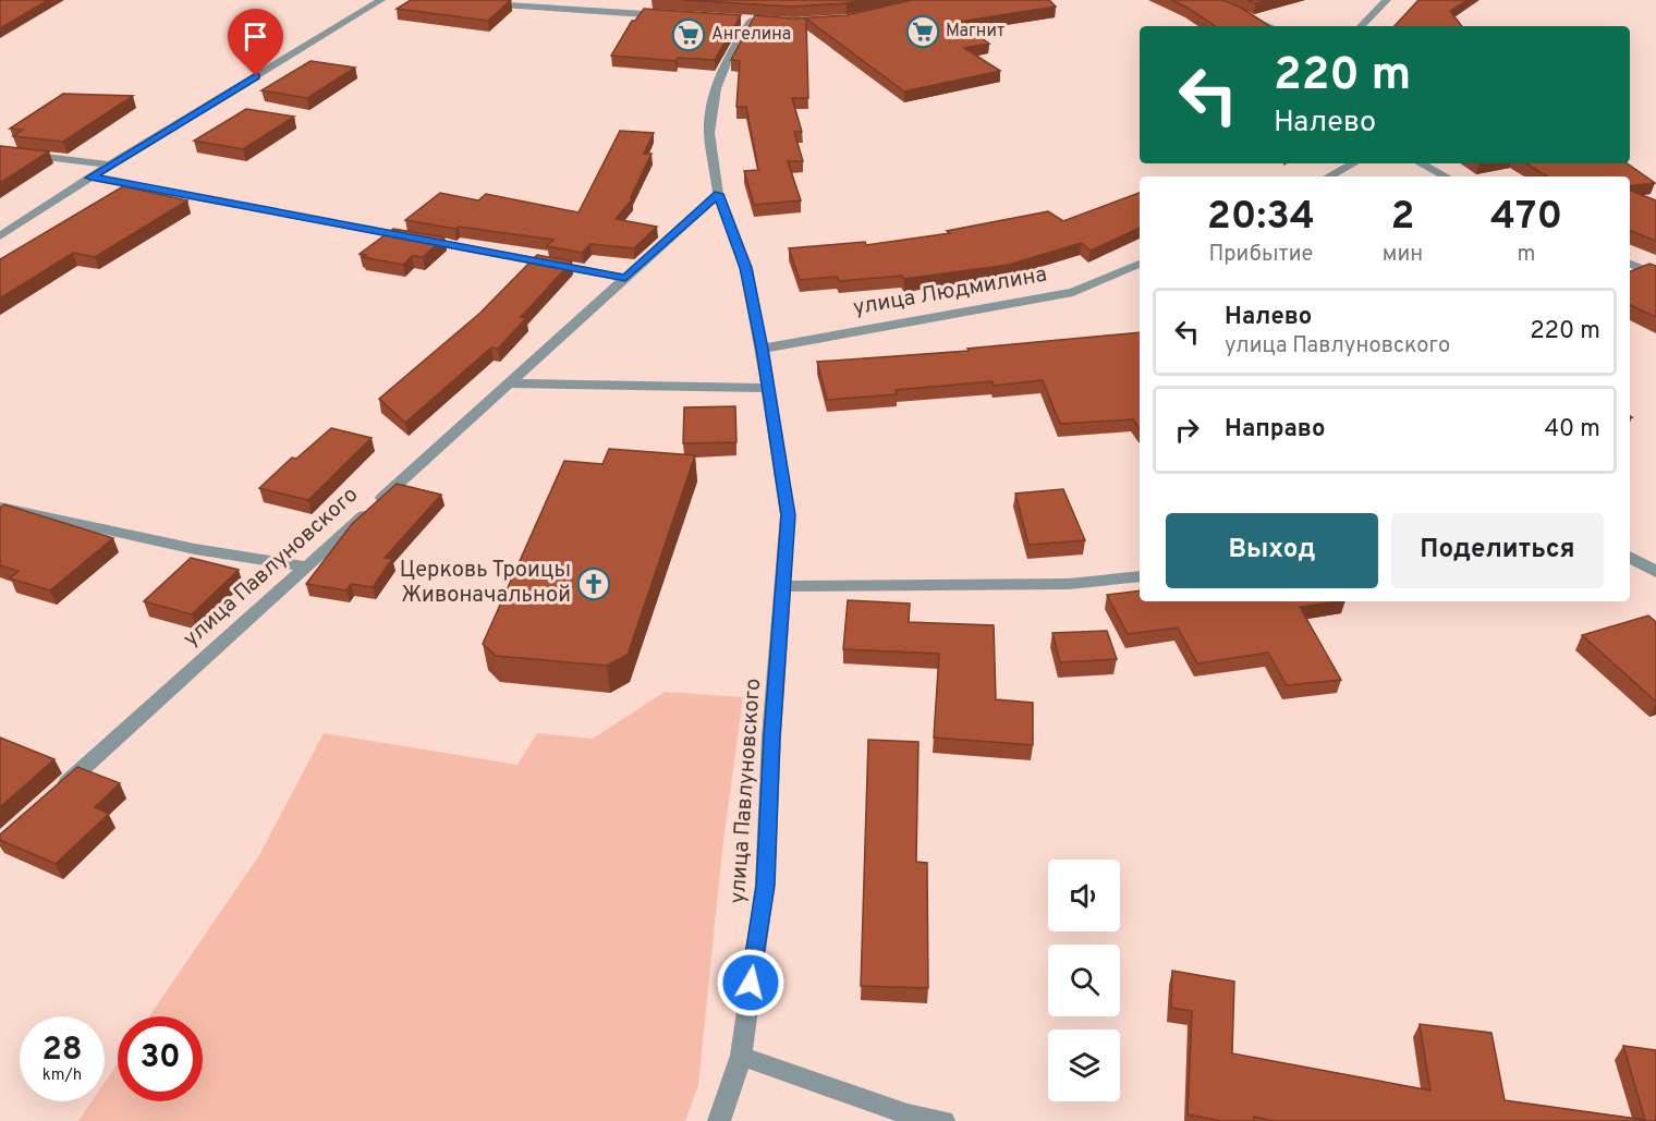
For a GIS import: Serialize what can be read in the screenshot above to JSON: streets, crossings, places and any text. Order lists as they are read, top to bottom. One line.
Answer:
{"streets":{"street":["улица Людмилина","улица Павлуновского"]},"crossings":[["улица Людмилина","улица Павлуновского"]],"places":{"supermarket":["Магнит","Ангелина"],"church":["Церковь Троицы Живоначальной"]},"page":{"turn":["220 m","Налево"],"eta":["20:34","Прибытие","2","мин","470","m"],"list":[{"name":"Налево","note":"улица Павлуновского","value":"220 m"},{"name":"Направо","value":"40 m"}],"buttons":["Выход","Поделиться"],"speed":"28 km/h","limit":"30"}}
